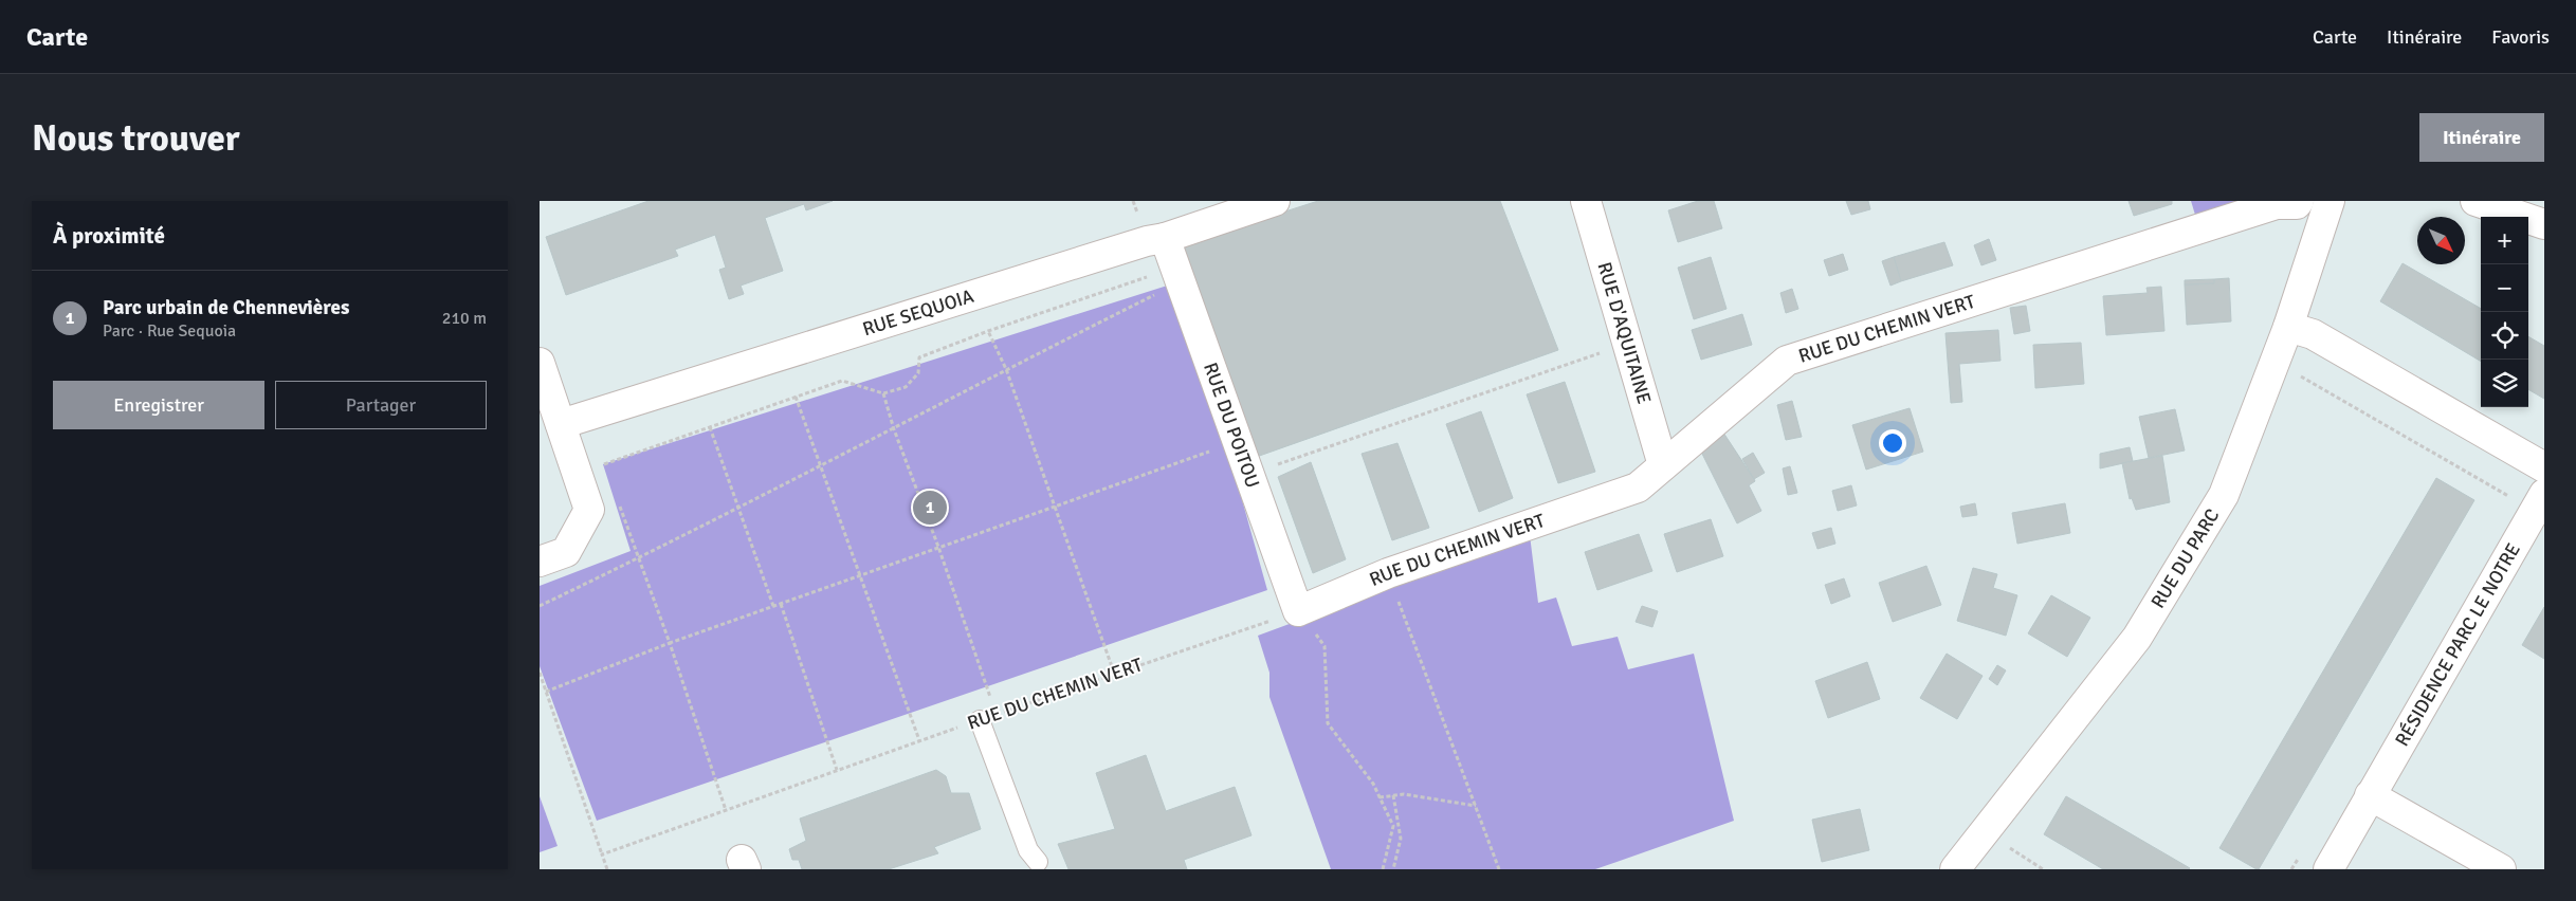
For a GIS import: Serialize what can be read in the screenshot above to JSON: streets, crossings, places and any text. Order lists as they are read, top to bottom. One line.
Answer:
{"streets":{"street":["RUE SEQUOIA","RUE DU CHEMIN VERT","RUE D'AQUITAINE","RUE DU POITOU","RUE DU PARC","RÉSIDENCE PARC LE NOTRE"]},"crossings":[["RUE SEQUOIA","RUE DU POITOU"],["RUE DU CHEMIN VERT","RUE D'AQUITAINE"],["RUE DU CHEMIN VERT","RUE DU POITOU"]],"north":"bottom right","page":{"header":"Carte","nav":["Carte","Itinéraire","Favoris"],"buttons":["Itinéraire",["Enregistrer","Partager"]],"title":"Nous trouver","heading":"À proximité","map_buttons":["+","−"],"list":[{"mark":"1","name":"Parc urbain de Chennevières","note":"Parc · Rue Sequoia","value":"210 m"}],"pins":"1"}}
